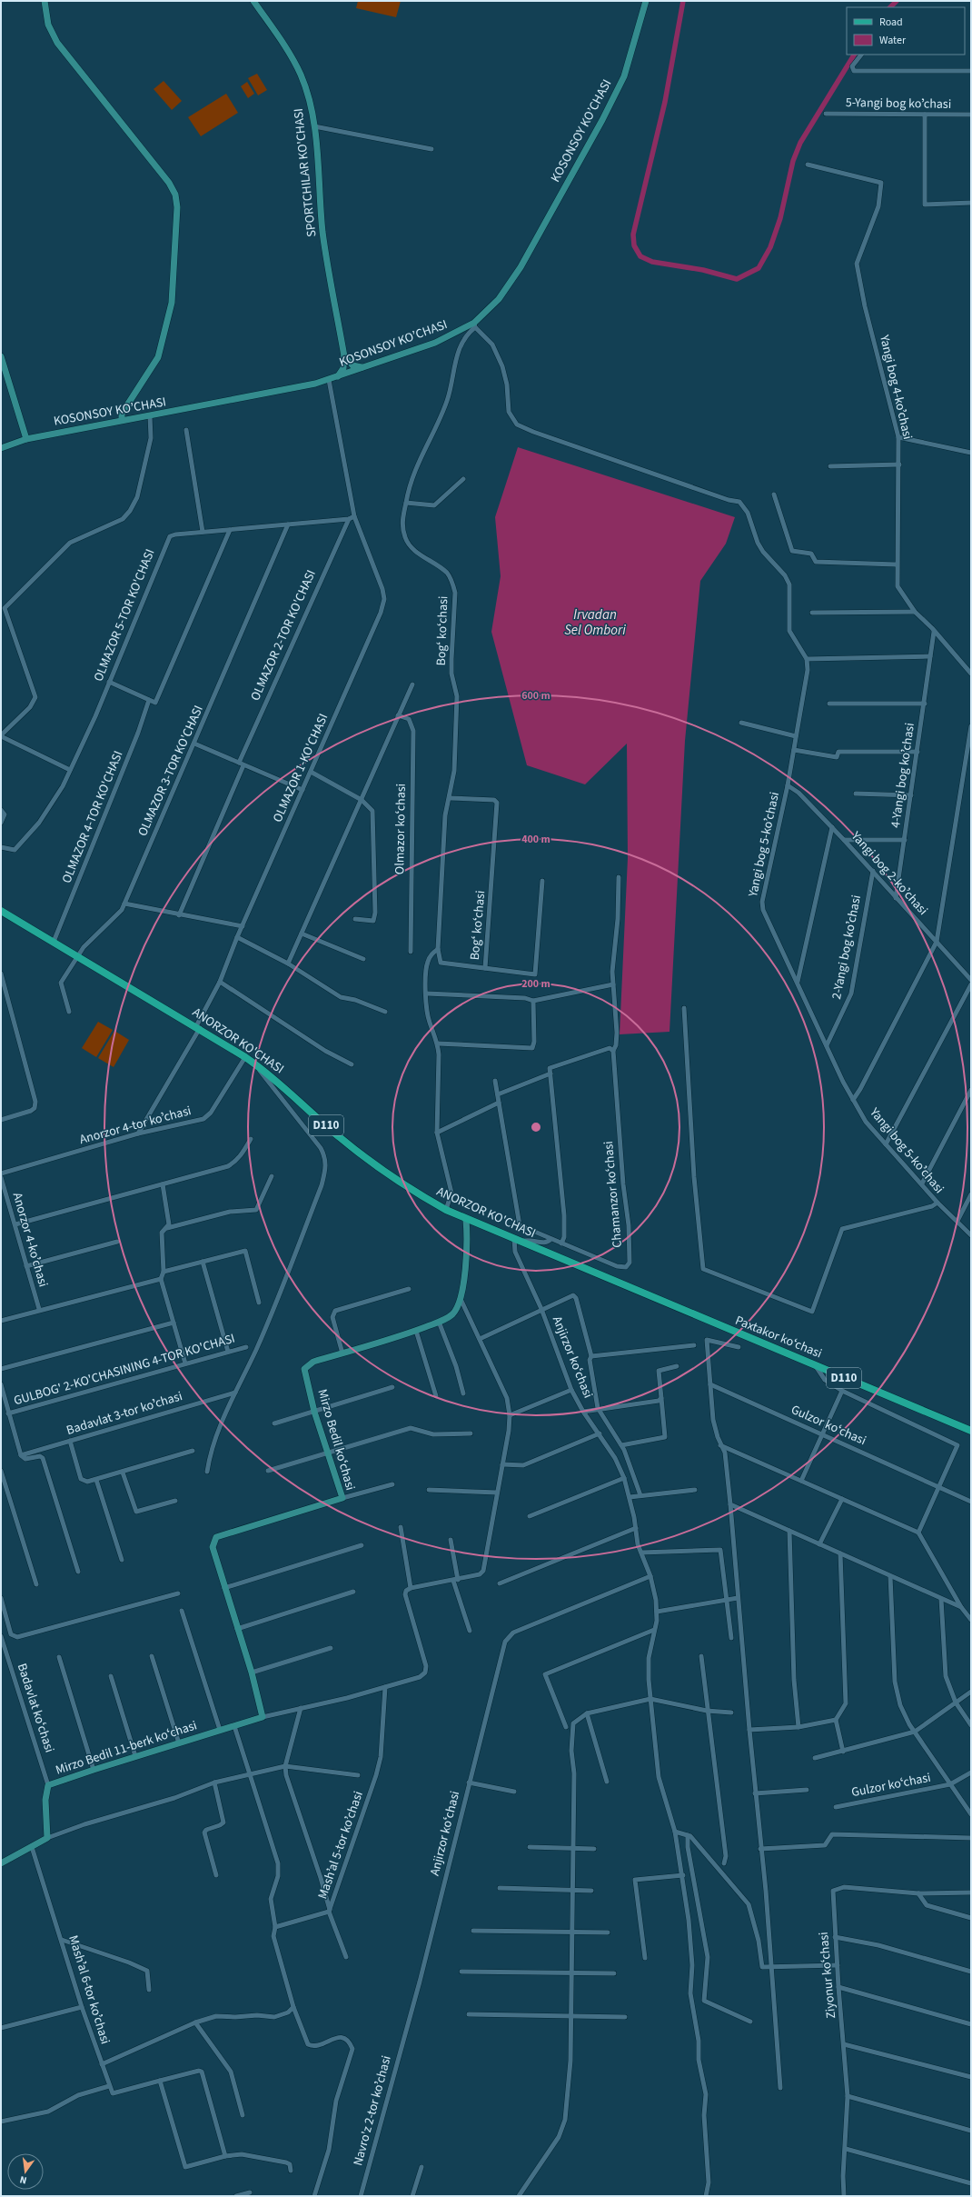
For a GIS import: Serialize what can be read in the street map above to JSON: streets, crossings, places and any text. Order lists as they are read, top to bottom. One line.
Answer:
{"streets":{"main road":["ANORZOR KO'CHASI","D110","Paxtakor koʻchasi"],"street":["5-Yangi bog koʼchasi","KOSONSOY KO’CHASI","SPORTCHILAR KO'CHASI","Yangi bog 4-koʼchasi","OLMAZOR 5-TOR KO'CHASI","Bogʻ koʻchasi","OLMAZOR 2-TOR KO'CHASI","OLMAZOR 1-KO'CHASI","OLMAZOR 3-TOR KO'CHASI","4-Yangi bog koʼchasi","OLMAZOR 4-TOR KO'CHASI","Olmazor koʻchasi","Yangi bog 5-koʼchasi","Yangi bog 2-koʼchasi","2-Yangi bog koʼchasi","Anorzor 4-tor koʼchasi","Chamanzor koʻchasi","Аnorzor 4-koʼchasi","Anjirzor koʻchasi","GULBOG' 2-KO'CHASINING 4-TOR KO'CHASI","Badavlat 3-tor koʼchasi","Gulzor koʻchasi","Mirzo Bedil koʻchasi","Badavlat koʻchasi","Mirzo Bedil 11-berk koʻchasi","Mashʼal 5-tor koʼchasi","Ziyonur koʻchasi","Mashʼal 6-tor koʼchasi"]},"crossings":[["KOSONSOY KO’CHASI","Bogʻ koʻchasi"],["KOSONSOY KO’CHASI","OLMAZOR 1-KO'CHASI"],["Yangi bog 4-koʼchasi","4-Yangi bog koʼchasi"],["OLMAZOR 5-TOR KO'CHASI","OLMAZOR 2-TOR KO'CHASI"],["OLMAZOR 5-TOR KO'CHASI","OLMAZOR 1-KO'CHASI"],["OLMAZOR 5-TOR KO'CHASI","OLMAZOR 3-TOR KO'CHASI"],["OLMAZOR 2-TOR KO'CHASI","OLMAZOR 1-KO'CHASI"],["OLMAZOR 1-KO'CHASI","ANORZOR KO'CHASI"],["OLMAZOR 1-KO'CHASI","Anorzor 4-tor koʼchasi"],["OLMAZOR 3-TOR KO'CHASI","ANORZOR KO'CHASI"],["4-Yangi bog koʼchasi","Yangi bog 2-koʼchasi"],["OLMAZOR 4-TOR KO'CHASI","ANORZOR KO'CHASI"],["Yangi bog 5-koʼchasi","Yangi bog 2-koʼchasi"],["Yangi bog 5-koʼchasi","2-Yangi bog koʼchasi"],["Yangi bog 2-koʼchasi","2-Yangi bog koʼchasi"],["ANORZOR KO'CHASI","Anorzor 4-tor koʼchasi"],["ANORZOR KO'CHASI","Paxtakor koʻchasi"],["ANORZOR KO'CHASI","Anjirzor koʻchasi"],["ANORZOR KO'CHASI","Mirzo Bedil koʻchasi"],["Mirzo Bedil koʻchasi","Mirzo Bedil 11-berk koʻchasi"],["Badavlat koʻchasi","Mirzo Bedil 11-berk koʻchasi"]],"water":["Irvadan Sel Ombori"],"legend":["Road","Water"],"north":"bottom","rings":["600 m","400 m","200 m"]}
